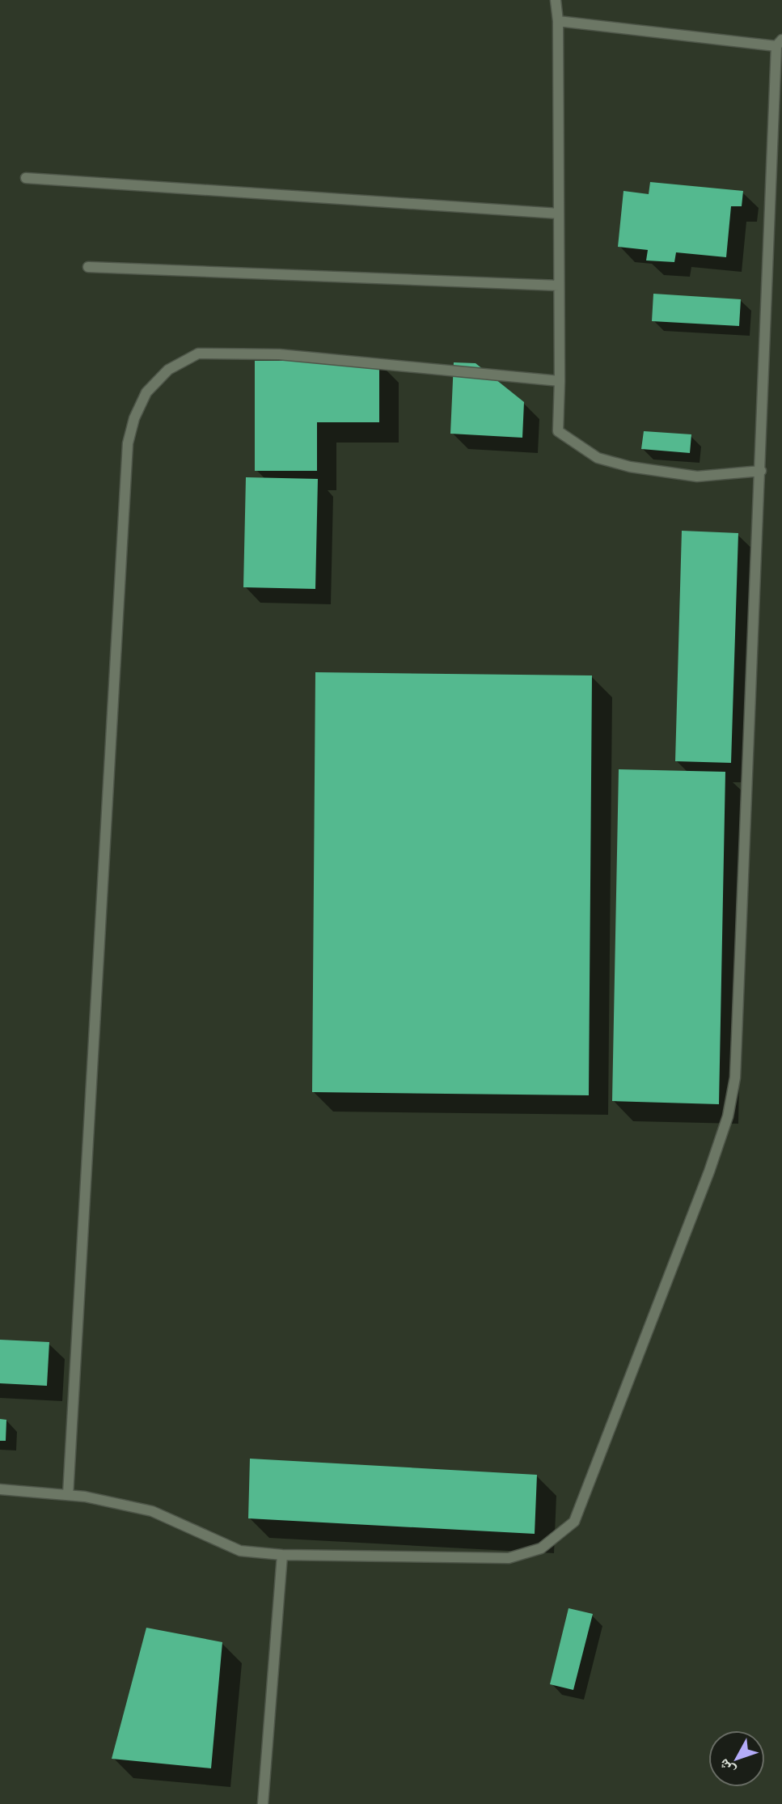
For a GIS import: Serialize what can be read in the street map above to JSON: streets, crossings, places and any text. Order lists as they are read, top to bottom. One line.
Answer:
{"north":"bottom left"}
